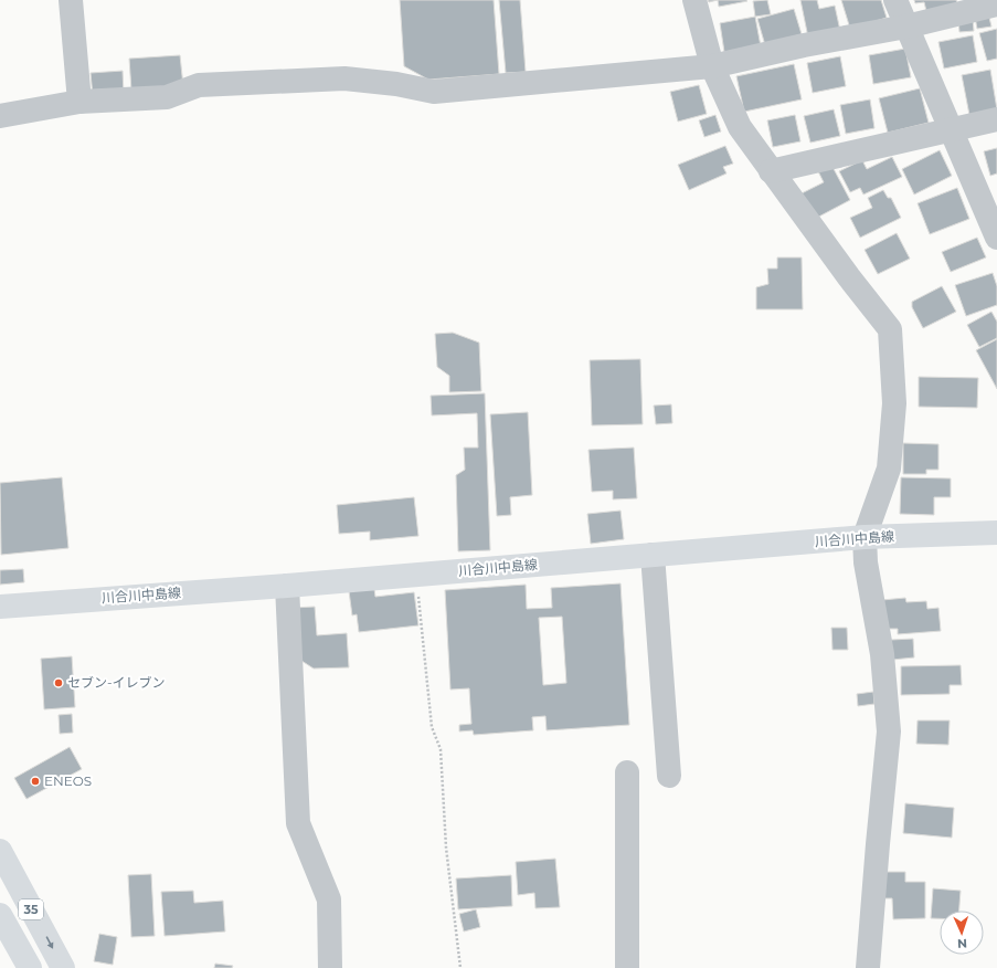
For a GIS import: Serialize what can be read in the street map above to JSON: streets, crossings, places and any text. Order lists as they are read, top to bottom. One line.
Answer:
{"streets":{"main road":["川合川中島線","35"]},"places":["セブン-イレブン","ENEOS"],"north":"bottom"}
